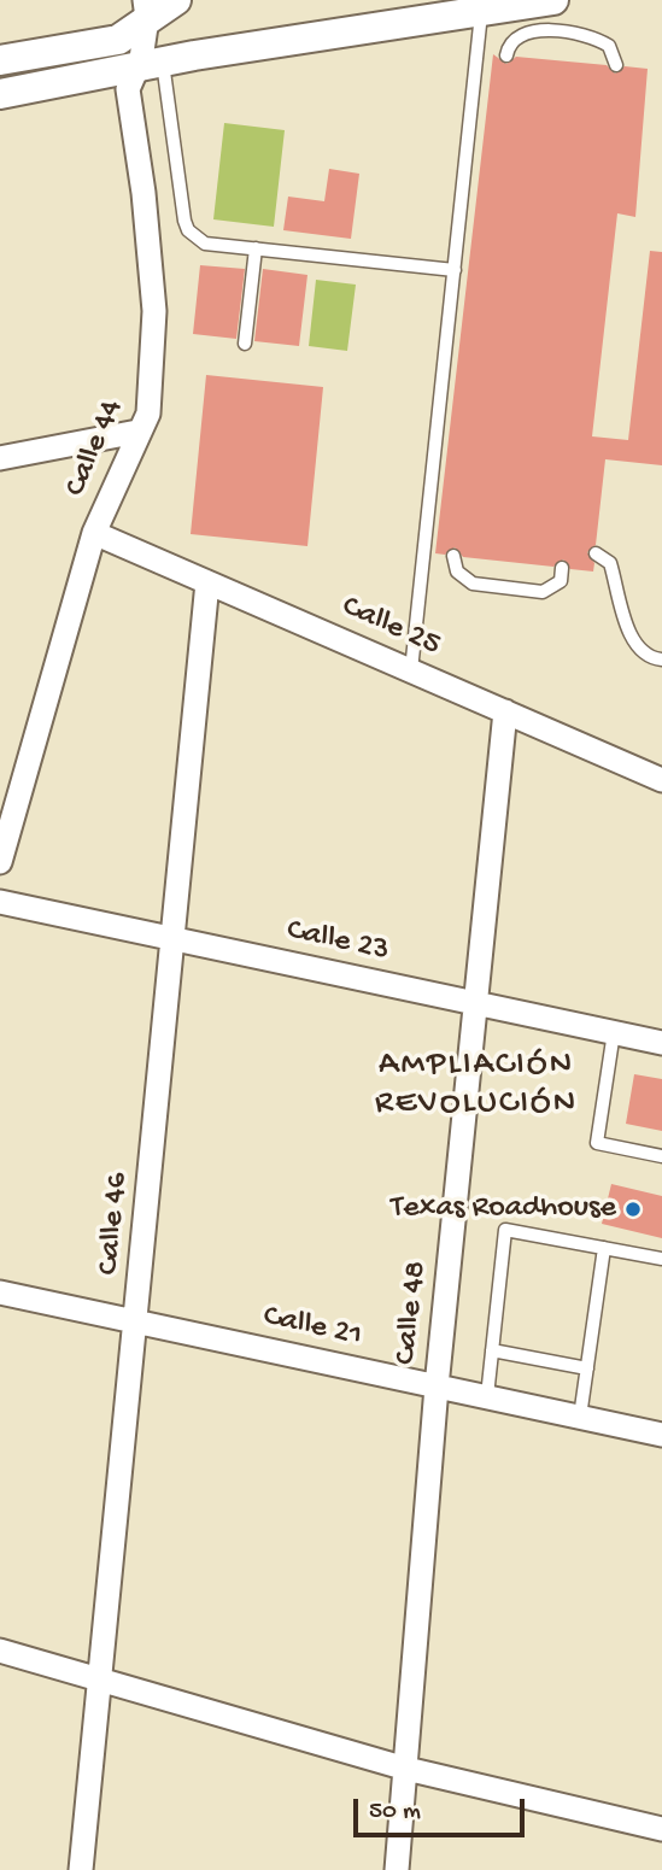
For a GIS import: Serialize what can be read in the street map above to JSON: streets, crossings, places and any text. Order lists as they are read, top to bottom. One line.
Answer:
{"streets":{"street":["Calle 44","Calle 25","Calle 23","Calle 46","Calle 48","Calle 21"]},"crossings":[["Calle 44","Calle 25"],["Calle 25","Calle 46"],["Calle 25","Calle 48"],["Calle 23","Calle 46"],["Calle 23","Calle 48"],["Calle 46","Calle 21"],["Calle 48","Calle 21"]],"districts":["AMPLIACIÓN REVOLUCIÓN"],"places":["Texas Roadhouse"],"scale_bar":"50 m"}
